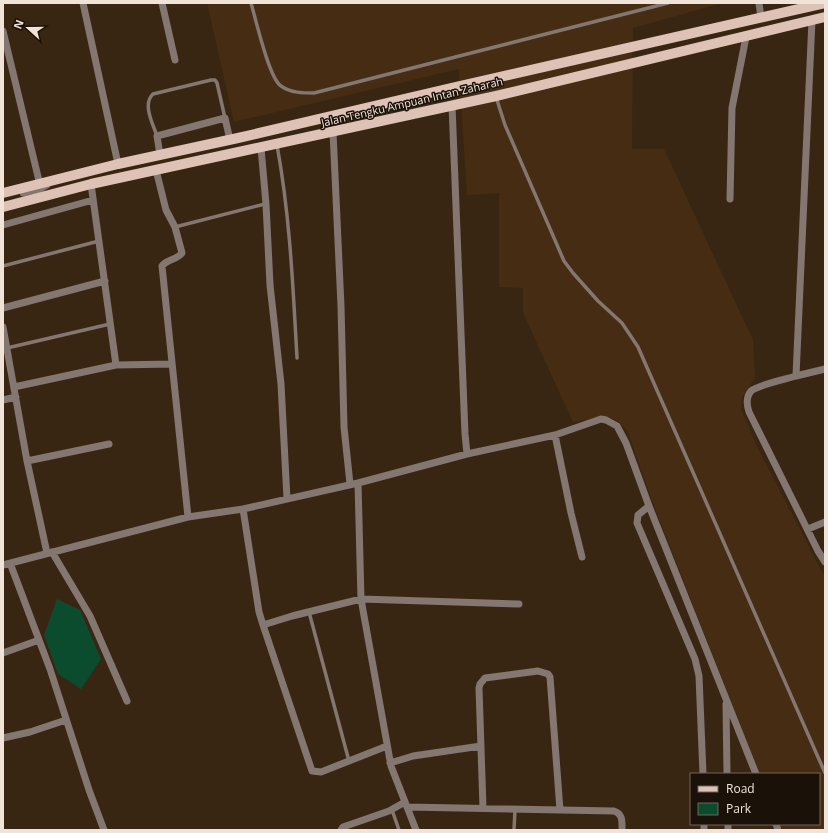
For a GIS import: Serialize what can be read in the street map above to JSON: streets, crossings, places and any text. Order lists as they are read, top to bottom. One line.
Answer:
{"streets":{"main road":["Jalan Tengku Ampuan Intan Zaharah"]},"legend":["Road","Park"],"north":"left"}
